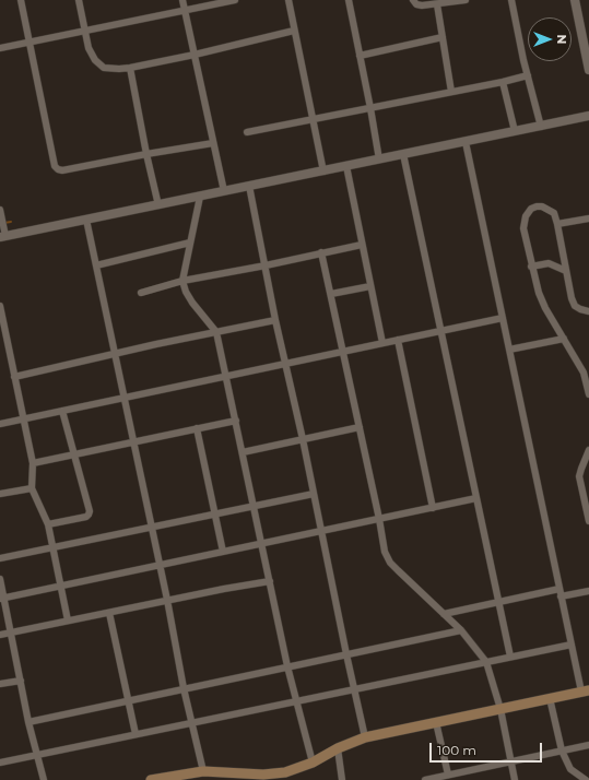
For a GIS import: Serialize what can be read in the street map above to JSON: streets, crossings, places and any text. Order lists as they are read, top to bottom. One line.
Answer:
{"scale_bar":"100 m","north":"right"}
